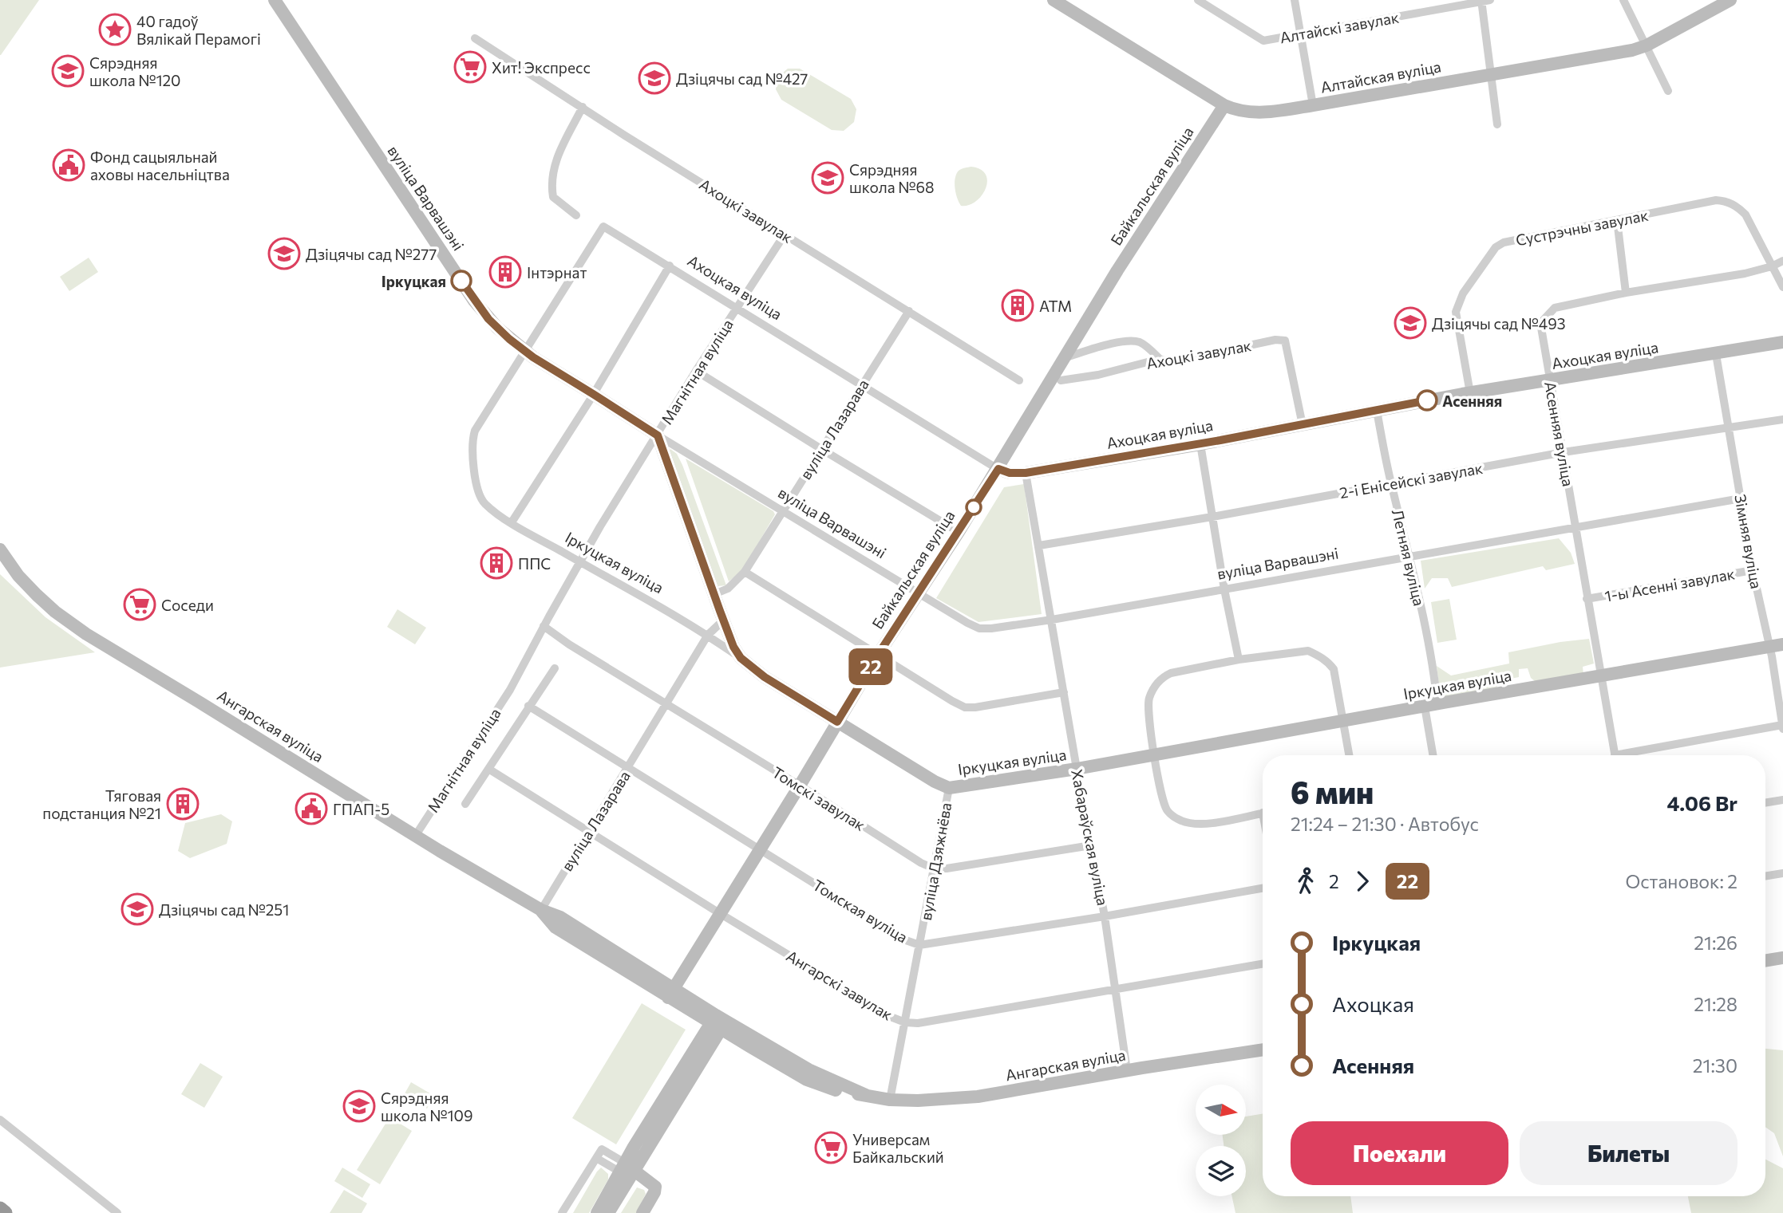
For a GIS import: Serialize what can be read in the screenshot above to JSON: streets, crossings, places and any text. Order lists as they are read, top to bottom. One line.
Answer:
{"streets":{"main road":["Алтайская вуліца","Байкальская вуліца","вуліца Варвашэні","Ахоцкая вуліца","Іркуцкая вуліца","Ангарская вуліца"],"street":["Алтайскі завулак","Ахоцкі завулак","Сустрэчны завулак","Магнітная вуліца","вуліца Лазарава","Асенняя вуліца","2-і Енісейскі завулак","Зімняя вуліца","Летняя вуліца","1-ы Асенні завулак","Томскі завулак","Хабараўская вуліца","вуліца Дзяжнёва","Томская вуліца","Ангарскі завулак"]},"crossings":[["Алтайская вуліца","Байкальская вуліца"],["Байкальская вуліца","вуліца Варвашэні"],["Байкальская вуліца","Ахоцкая вуліца"],["Байкальская вуліца","Іркуцкая вуліца"],["Байкальская вуліца","Ангарская вуліца"],["Байкальская вуліца","Томскі завулак"],["Байкальская вуліца","Томская вуліца"],["Байкальская вуліца","Ангарскі завулак"],["вуліца Варвашэні","Ахоцкая вуліца"],["вуліца Варвашэні","Магнітная вуліца"],["вуліца Варвашэні","вуліца Лазарава"],["вуліца Варвашэні","Асенняя вуліца"],["вуліца Варвашэні","Зімняя вуліца"],["вуліца Варвашэні","Летняя вуліца"],["вуліца Варвашэні","Іркуцкая вуліца"],["вуліца Варвашэні","Хабараўская вуліца"],["Ахоцкі завулак","Ахоцкая вуліца"],["Ахоцкі завулак","Магнітная вуліца"],["Ахоцкі завулак","вуліца Лазарава"],["Сустрэчны завулак","Ахоцкая вуліца"],["Сустрэчны завулак","Асенняя вуліца"],["Ахоцкая вуліца","Магнітная вуліца"],["Ахоцкая вуліца","вуліца Лазарава"],["Ахоцкая вуліца","Асенняя вуліца"],["Ахоцкая вуліца","Зімняя вуліца"],["Ахоцкая вуліца","Летняя вуліца"],["Ахоцкая вуліца","Іркуцкая вуліца"],["Ахоцкая вуліца","Хабараўская вуліца"],["Магнітная вуліца","Іркуцкая вуліца"],["Магнітная вуліца","Ангарская вуліца"],["Магнітная вуліца","Томскі завулак"],["Магнітная вуліца","Томская вуліца"],["Магнітная вуліца","Ангарскі завулак"],["вуліца Лазарава","Іркуцкая вуліца"],["вуліца Лазарава","Ангарская вуліца"],["вуліца Лазарава","Томскі завулак"],["вуліца Лазарава","Томская вуліца"],["вуліца Лазарава","Ангарскі завулак"],["Асенняя вуліца","2-і Енісейскі завулак"],["Асенняя вуліца","Іркуцкая вуліца"],["Асенняя вуліца","1-ы Асенні завулак"],["2-і Енісейскі завулак","Зімняя вуліца"],["2-і Енісейскі завулак","Летняя вуліца"],["2-і Енісейскі завулак","Хабараўская вуліца"],["Зімняя вуліца","Іркуцкая вуліца"],["Зімняя вуліца","1-ы Асенні завулак"],["Летняя вуліца","Іркуцкая вуліца"],["Іркуцкая вуліца","Хабараўская вуліца"],["Іркуцкая вуліца","вуліца Дзяжнёва"],["Ангарская вуліца","Хабараўская вуліца"],["Ангарская вуліца","вуліца Дзяжнёва"],["Томскі завулак","Хабараўская вуліца"],["Томскі завулак","вуліца Дзяжнёва"],["Хабараўская вуліца","Томская вуліца"],["Хабараўская вуліца","Ангарскі завулак"],["вуліца Дзяжнёва","Томская вуліца"],["вуліца Дзяжнёва","Ангарскі завулак"]],"places":{"place":["40 гадоў Вялікай Перамогі"],"supermarket":["Хит! Экспресс","Соседи","Универсам Байкальский"],"school or university":["Сярэдняя школа №120","Дзіцячы сад №427","Сярэдняя школа №68","Дзіцячы сад №277","Дзіцячы сад №493","Дзіцячы сад №251","Сярэдняя школа №109"],"public building":["Фонд сацыяльнай аховы насельніцтва","ГПАП-5"],"building":["Інтэрнат","АТМ","ППС","Тяговая подстанция №21"],"other":["Іркуцкая","Асенняя"]},"lines":["bus line 22"],"north":"right","page":{"on_map":"22","heading":["6 мин","21:24 – 21:30 · Автобус","4.06 Br"],"legs":["2","22","Остановок: 2"],"list":[{"name":"Іркуцкая","value":"21:26"},{"name":"Ахоцкая","value":"21:28"},{"name":"Асенняя","value":"21:30"}],"buttons":["Поехали","Билеты"]}}
